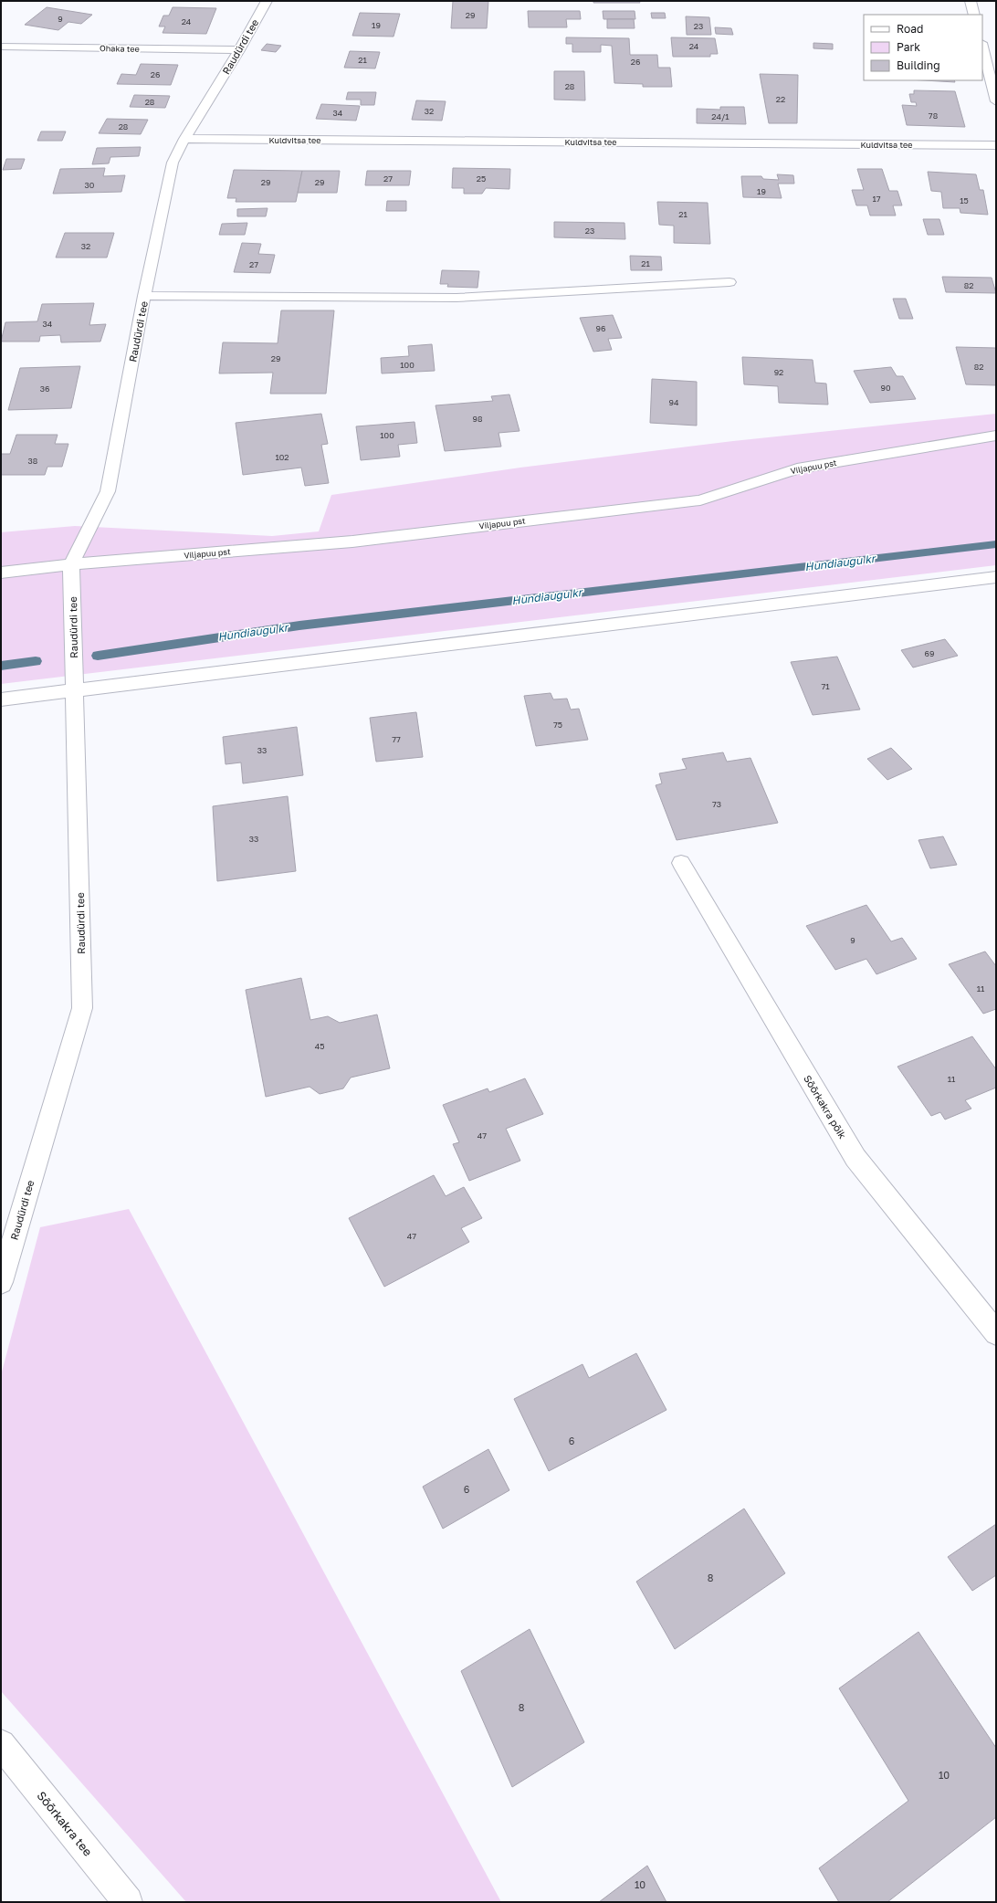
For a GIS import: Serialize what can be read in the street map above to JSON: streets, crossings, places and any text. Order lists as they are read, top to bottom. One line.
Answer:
{"streets":{"street":["Raudürdi tee","Ohaka tee","Kuldvitsa tee","Viljapuu pst","Sõõrkakra põik","Sõõrkakra tee"]},"crossings":[["Raudürdi tee","Ohaka tee"],["Raudürdi tee","Kuldvitsa tee"],["Raudürdi tee","Viljapuu pst"]],"water":["Hundiaugu kr"],"house_numbers":["29","9","24","19","23","24","21","26","26","28","22","28","32","34","78","24/1","28","27","25","29","29","30","19","17","15","21","23","32","21","27","82","34","96","29","100","82","92","90","36","94","98","100","102","38","69","71","75","77","33","73","33","9","11","45","11","47","47","6","6","8","8","10","10"],"legend":["Road","Park","Building"]}
